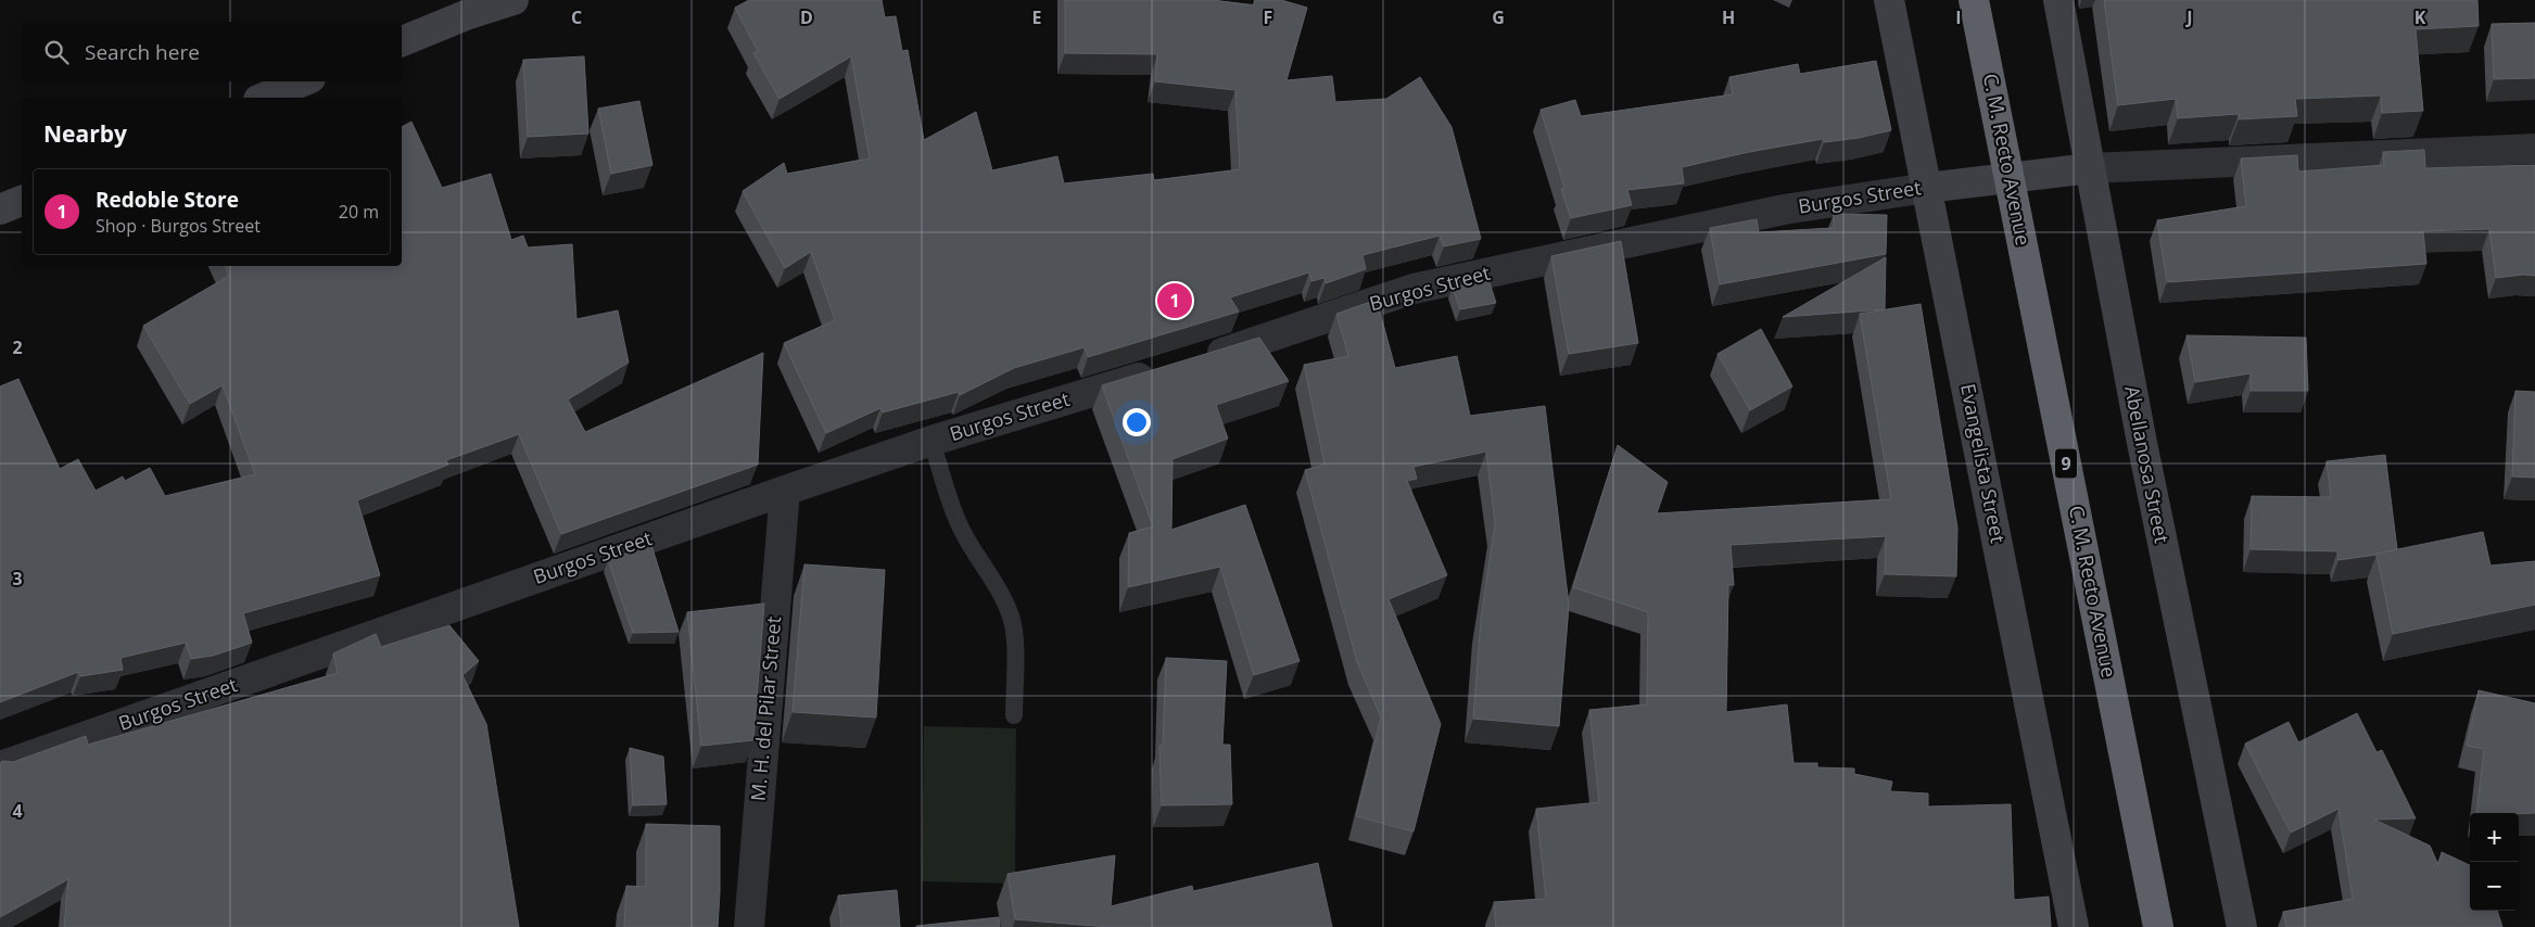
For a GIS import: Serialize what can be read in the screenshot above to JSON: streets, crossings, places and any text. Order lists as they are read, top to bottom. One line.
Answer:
{"streets":{"highway":["C. M. Recto Avenue","9"],"street":["Burgos Street","Evangelista Street","Abellanosa Street","M. H. del Pilar Street"]},"crossings":[["Burgos Street","Evangelista Street"],["Burgos Street","Abellanosa Street"],["Burgos Street","M. H. del Pilar Street"]],"page":{"search":"Search here","heading":"Nearby","list":[{"mark":"1","name":"Redoble Store","note":"Shop · Burgos Street","value":"20 m"}],"pins":"1","map_buttons":["+","−"]},"grid":{"columns":["C","D","E","F","G","H","I","J","K"],"rows":["2","3","4"]}}
